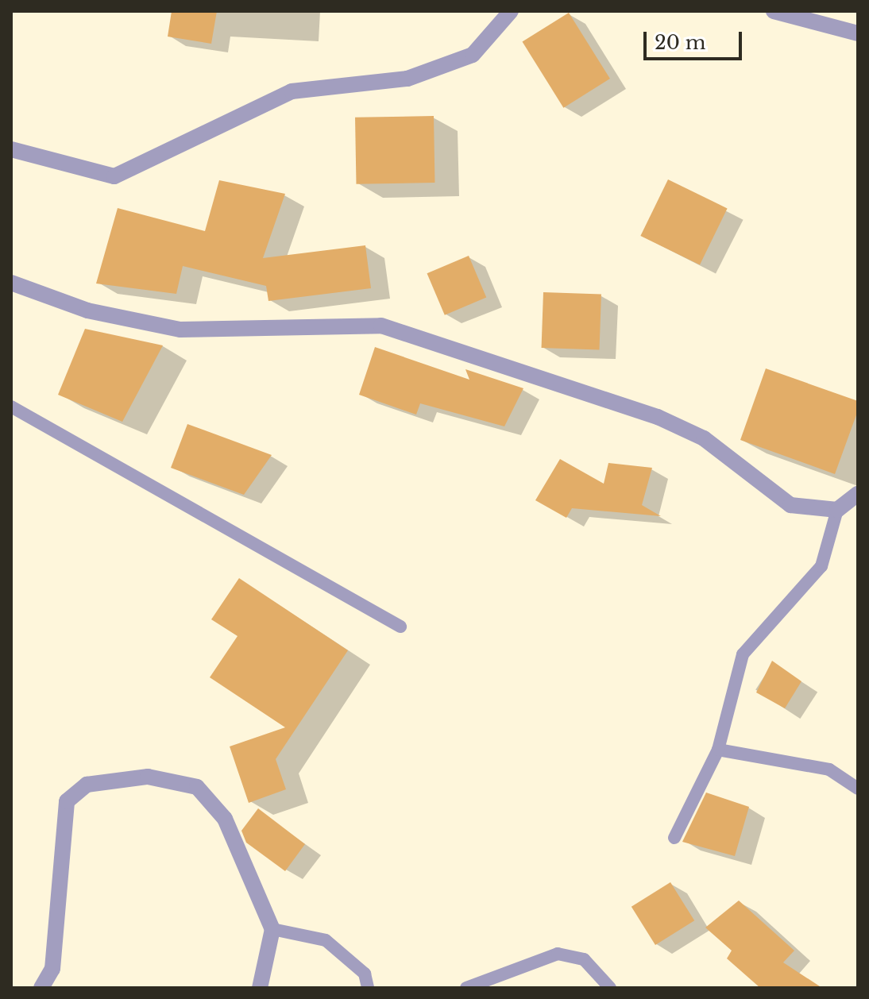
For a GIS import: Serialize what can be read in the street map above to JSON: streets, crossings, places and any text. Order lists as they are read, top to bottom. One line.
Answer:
{"scale_bar":"20 m"}
